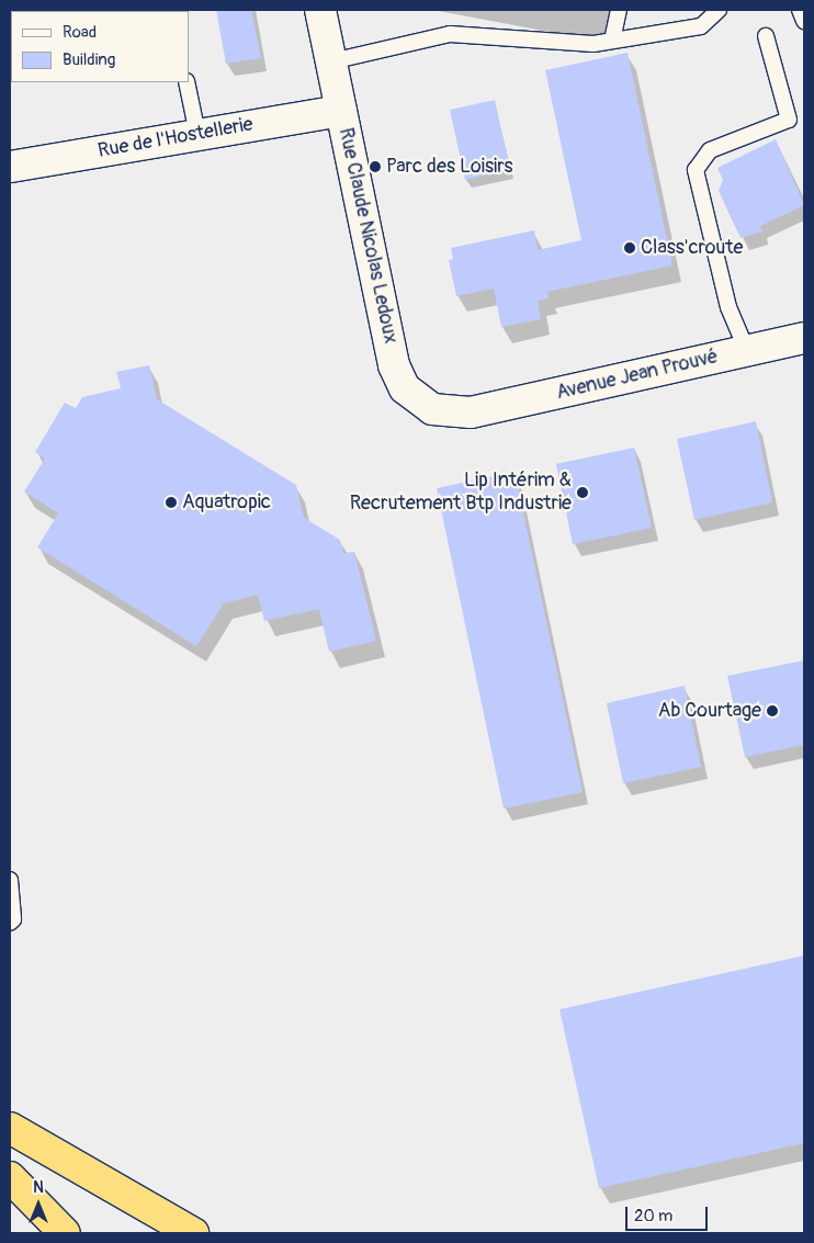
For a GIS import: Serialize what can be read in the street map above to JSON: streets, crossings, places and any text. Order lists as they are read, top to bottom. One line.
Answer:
{"streets":{"street":["Rue de l'Hostellerie","Rue Claude Nicolas Ledoux","Avenue Jean Prouvé"]},"crossings":[["Rue de l'Hostellerie","Rue Claude Nicolas Ledoux"],["Rue Claude Nicolas Ledoux","Avenue Jean Prouvé"]],"places":["Parc des Loisirs","Class'croute","Lip Intérim & Recrutement Btp Industrie","Aquatropic","Ab Courtage"],"legend":["Road","Building"],"scale_bar":"20 m","north":"top"}
